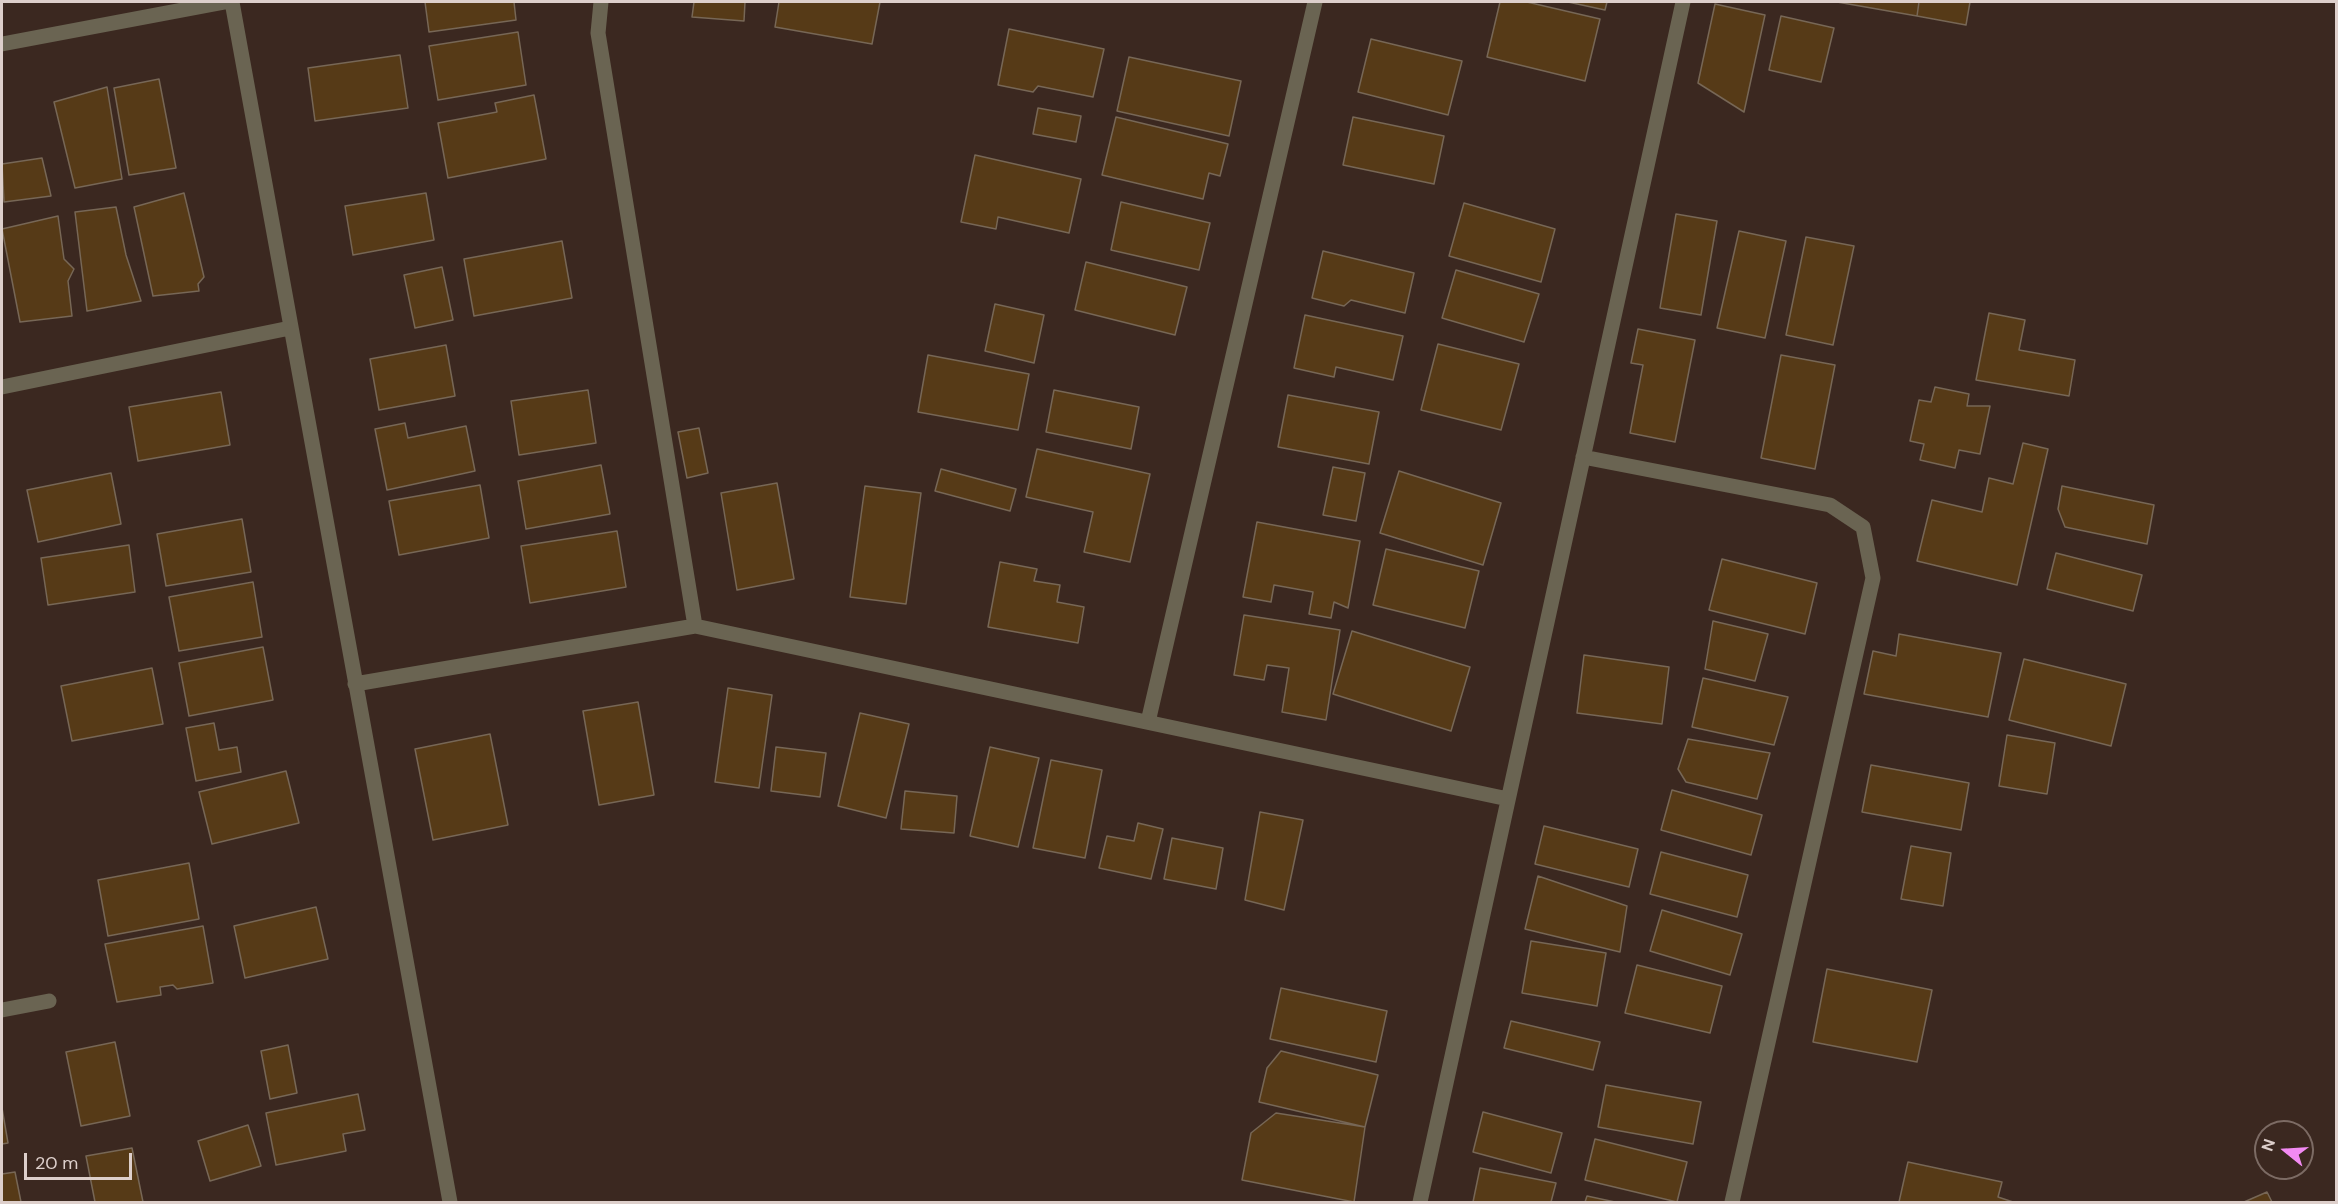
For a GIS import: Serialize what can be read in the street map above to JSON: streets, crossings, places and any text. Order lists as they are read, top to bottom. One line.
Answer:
{"scale_bar":"20 m","north":"left"}
